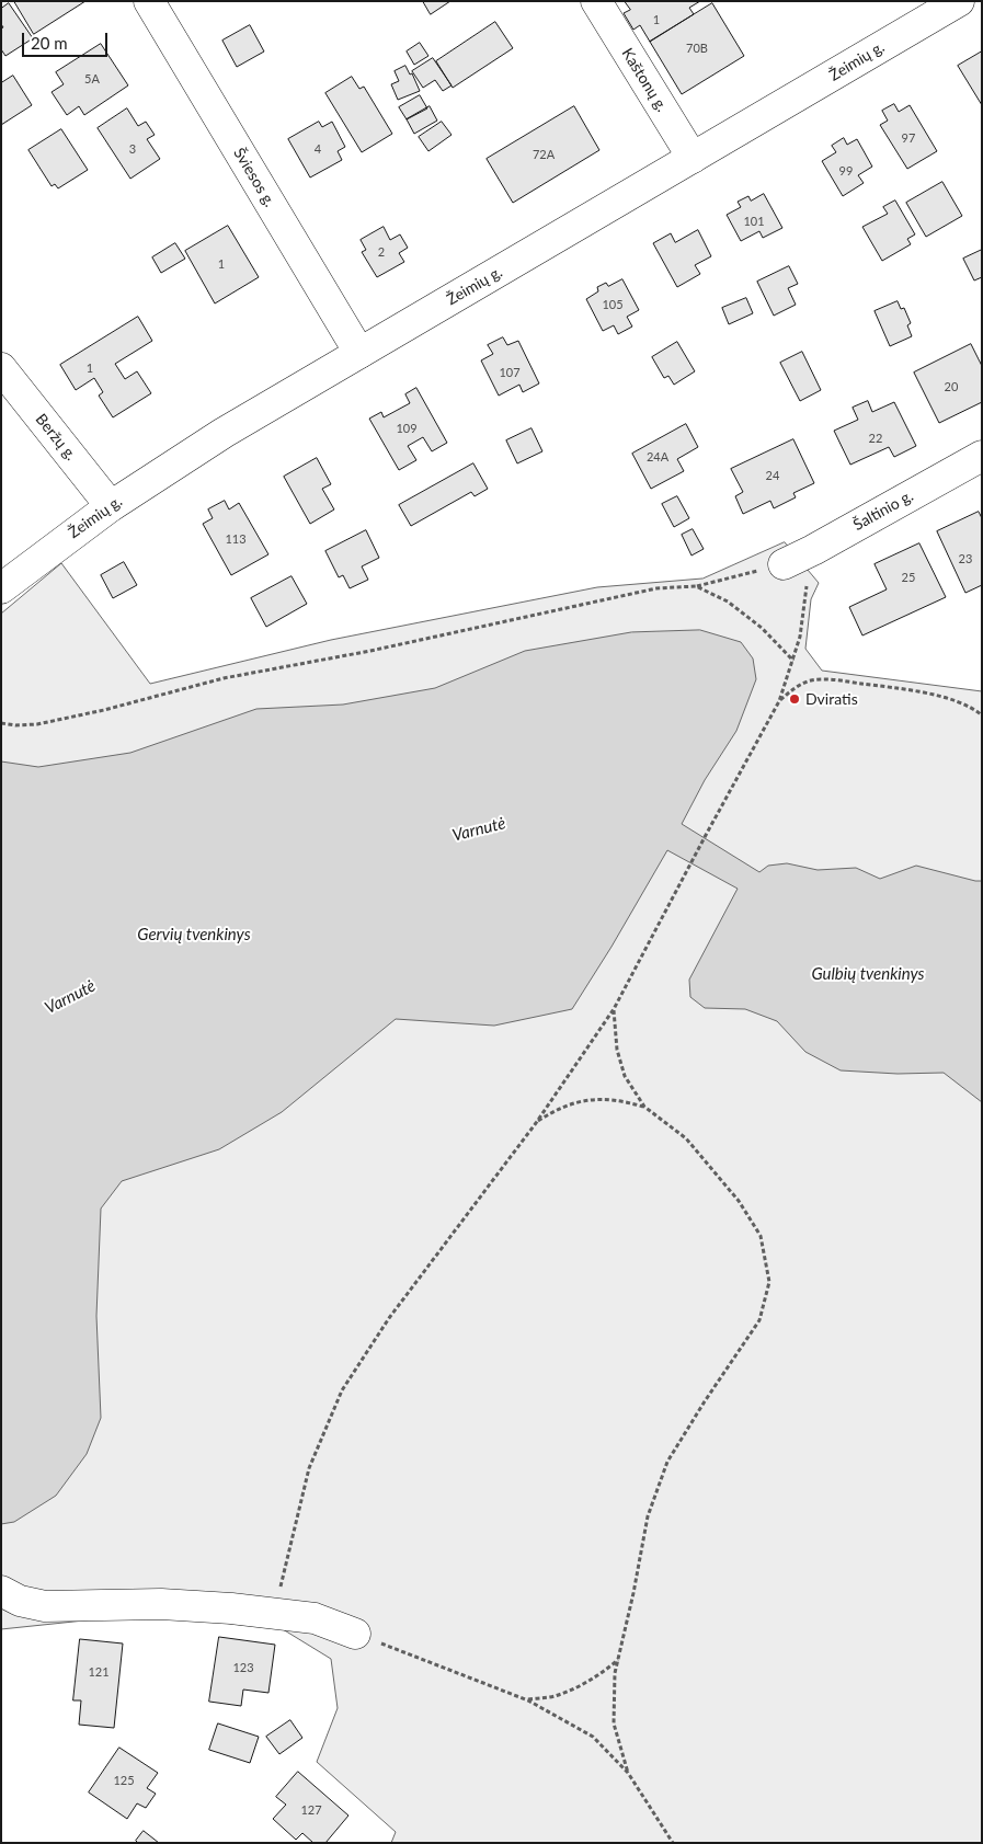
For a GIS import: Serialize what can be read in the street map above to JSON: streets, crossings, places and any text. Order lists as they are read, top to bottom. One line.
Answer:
{"streets":{"street":["Žeimių g.","Kaštonų g.","Šviesos g.","Beržų g.","Šaltinio g."]},"crossings":[["Žeimių g.","Kaštonų g."],["Žeimių g.","Šviesos g."],["Žeimių g.","Beržų g."]],"water":["Varnutė","Gervių tvenkinys","Gulbių tvenkinys"],"places":["Dviratis"],"house_numbers":["1","70B","5A","97","3","4","72A","99","101","2","1","105","1","107","20","109","22","24A","24","113","23","25","123","121","125","127"],"scale_bar":"20 m"}
